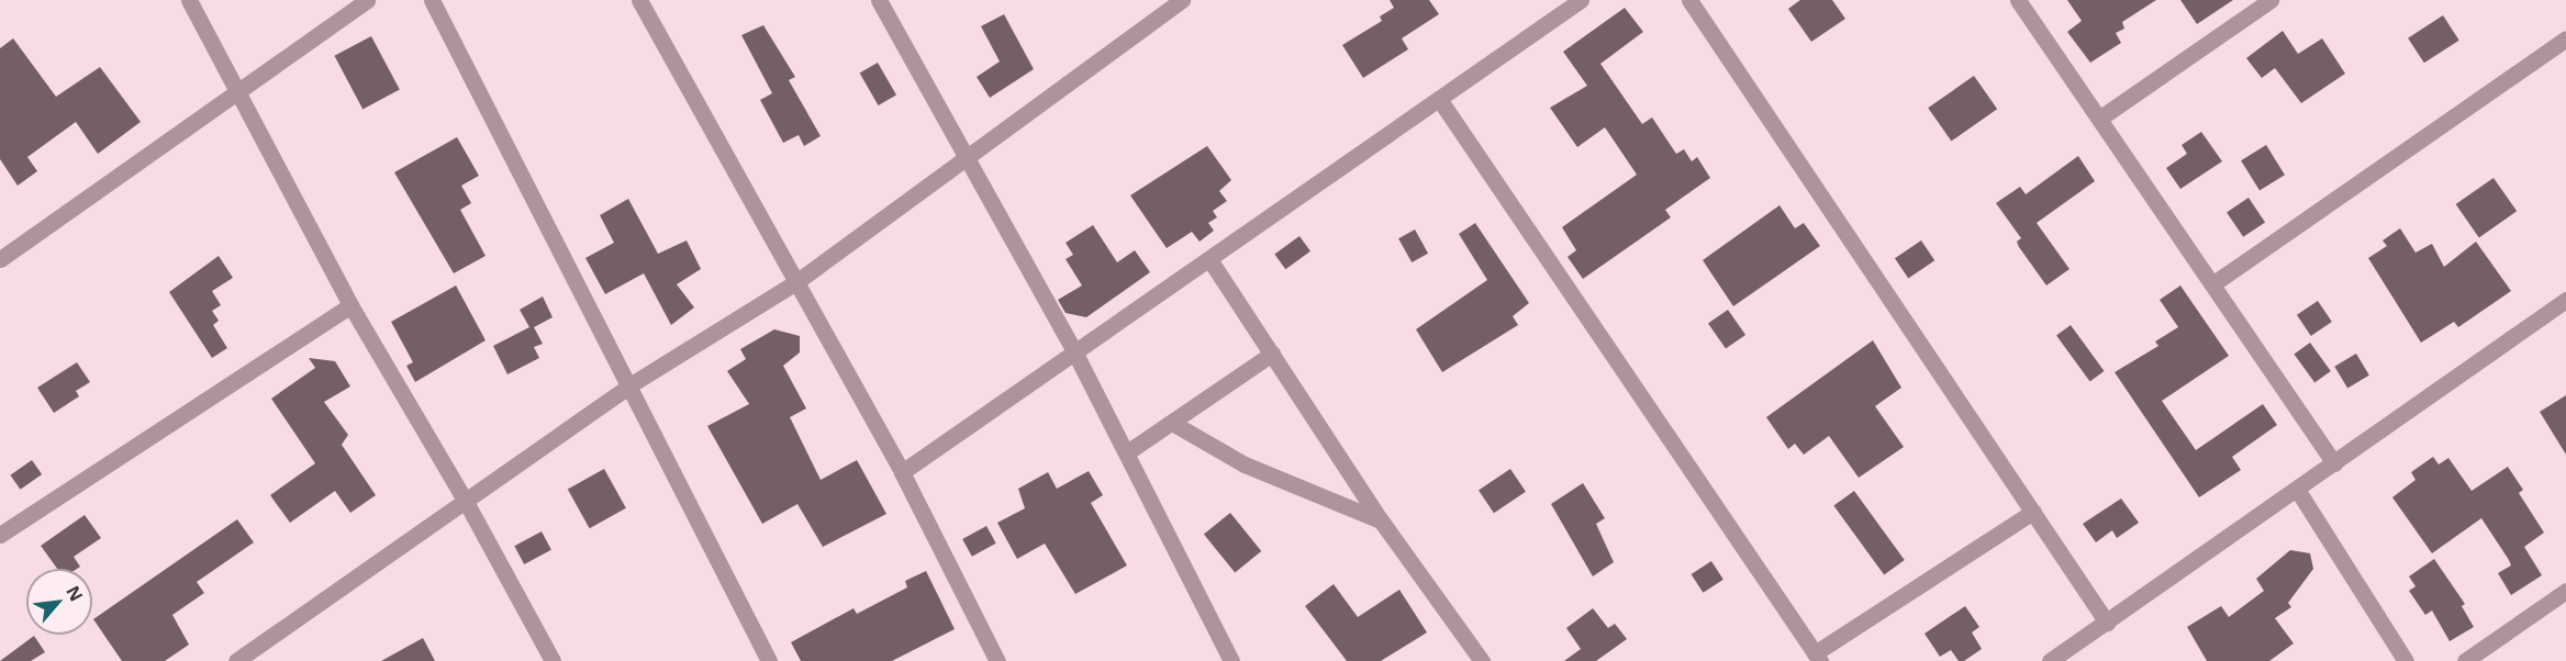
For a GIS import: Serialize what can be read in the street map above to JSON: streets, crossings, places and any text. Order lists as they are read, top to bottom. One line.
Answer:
{"north":"top right"}
